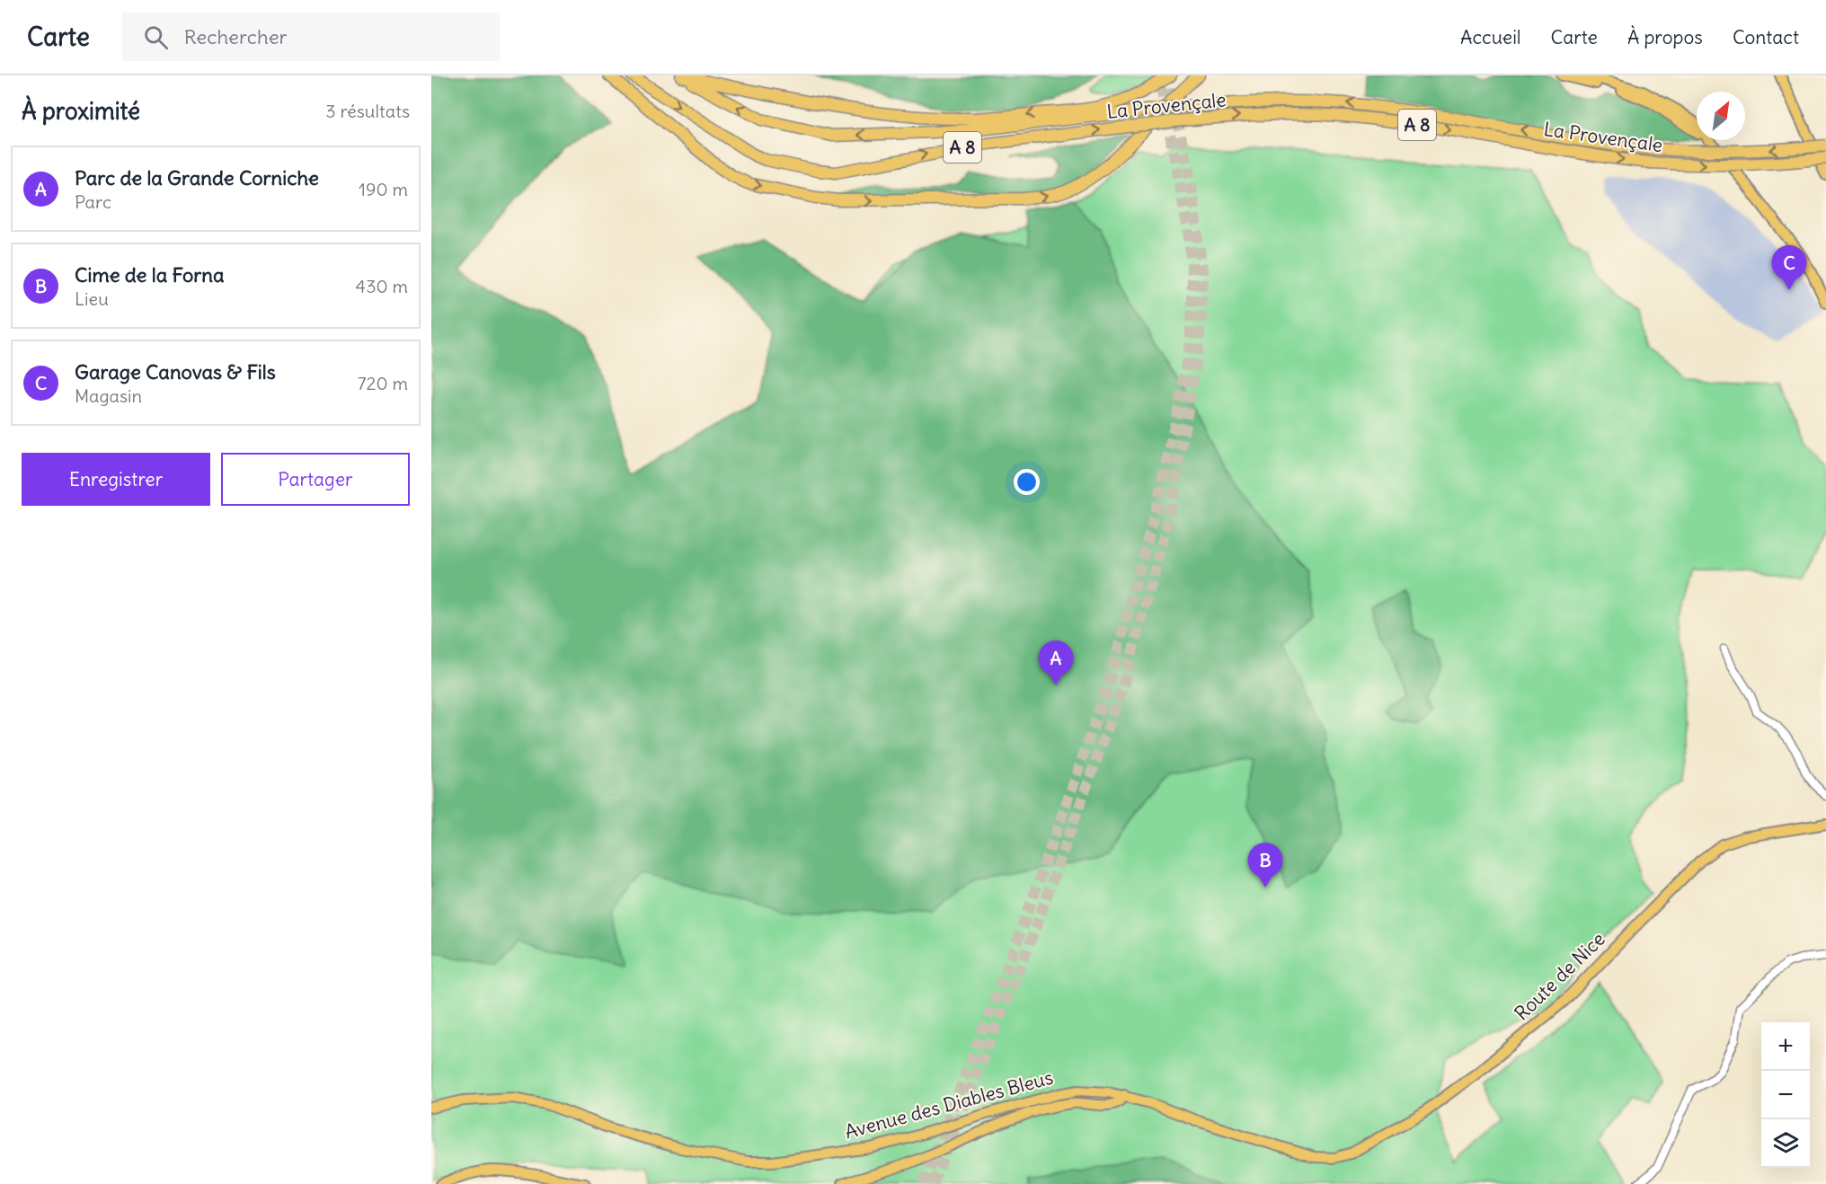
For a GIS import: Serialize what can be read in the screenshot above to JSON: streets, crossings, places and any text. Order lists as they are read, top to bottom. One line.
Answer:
{"streets":{"highway":["La Provençale","A 8"],"main road":["Route de Nice","Avenue des Diables Bleus"]},"crossings":[["Route de Nice","Avenue des Diables Bleus"]],"north":"top right","page":{"header":"Carte","search":"Rechercher","nav":["Accueil","Carte","À propos","Contact"],"heading":["À proximité","3 résultats"],"list":[{"mark":"A","name":"Parc de la Grande Corniche","note":"Parc","value":"190 m"},{"mark":"B","name":"Cime de la Forna","note":"Lieu","value":"430 m"},{"mark":"C","name":"Garage Canovas & Fils","note":"Magasin","value":"720 m"}],"pins":["C","A","B"],"buttons":["Enregistrer","Partager"],"map_buttons":["+","−"]}}
